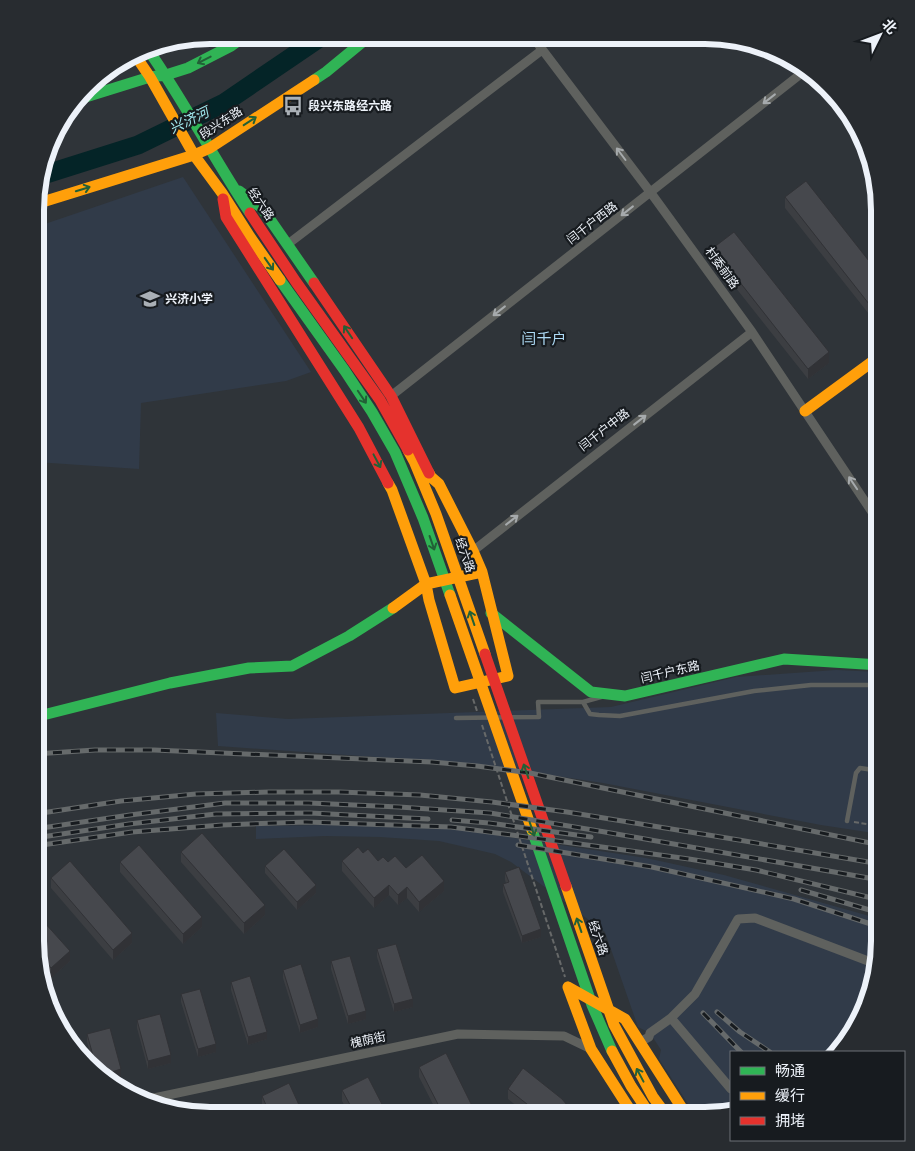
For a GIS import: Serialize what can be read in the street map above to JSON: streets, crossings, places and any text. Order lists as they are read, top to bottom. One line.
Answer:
{"streets":{"main road":["段兴东路","经六路","闫千户东路"],"street":["闫千户西路","村委前路","闫千户中路","槐荫街"]},"crossings":[["段兴东路","经六路"],["闫千户西路","村委前路"],["村委前路","闫千户中路"]],"one_way":["闫千户西路","村委前路","闫千户中路"],"districts":["闫千户"],"water":["兴济河"],"places":{"bus stop":["段兴东路经六路"],"school or university":["兴济小学"]},"legend":["畅通","缓行","拥堵"],"north":"top right"}
